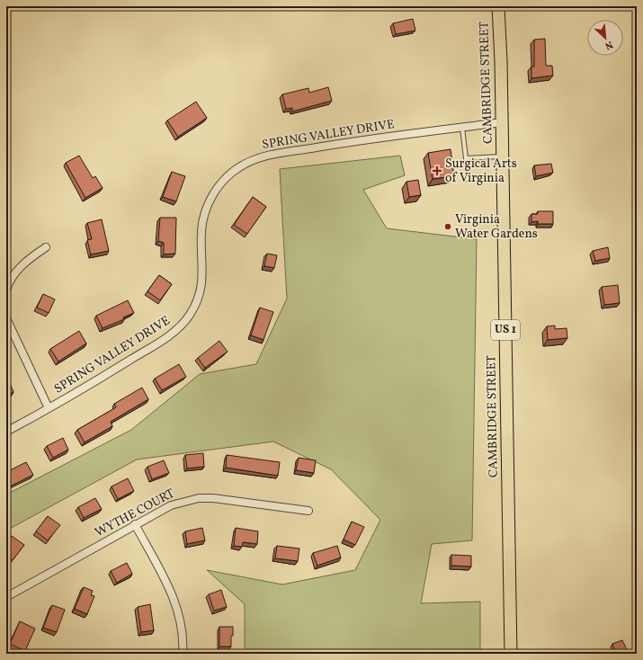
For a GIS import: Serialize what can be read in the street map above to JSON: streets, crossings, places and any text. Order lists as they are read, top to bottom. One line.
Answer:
{"streets":{"main road":["CAMBRIDGE STREET","US 1"],"street":["SPRING VALLEY DRIVE","WYTHE COURT"]},"crossings":[["CAMBRIDGE STREET","SPRING VALLEY DRIVE"]],"places":{"health":["Surgical Arts of Virginia"],"other":["Virginia Water Gardens"]},"north":"bottom right"}
